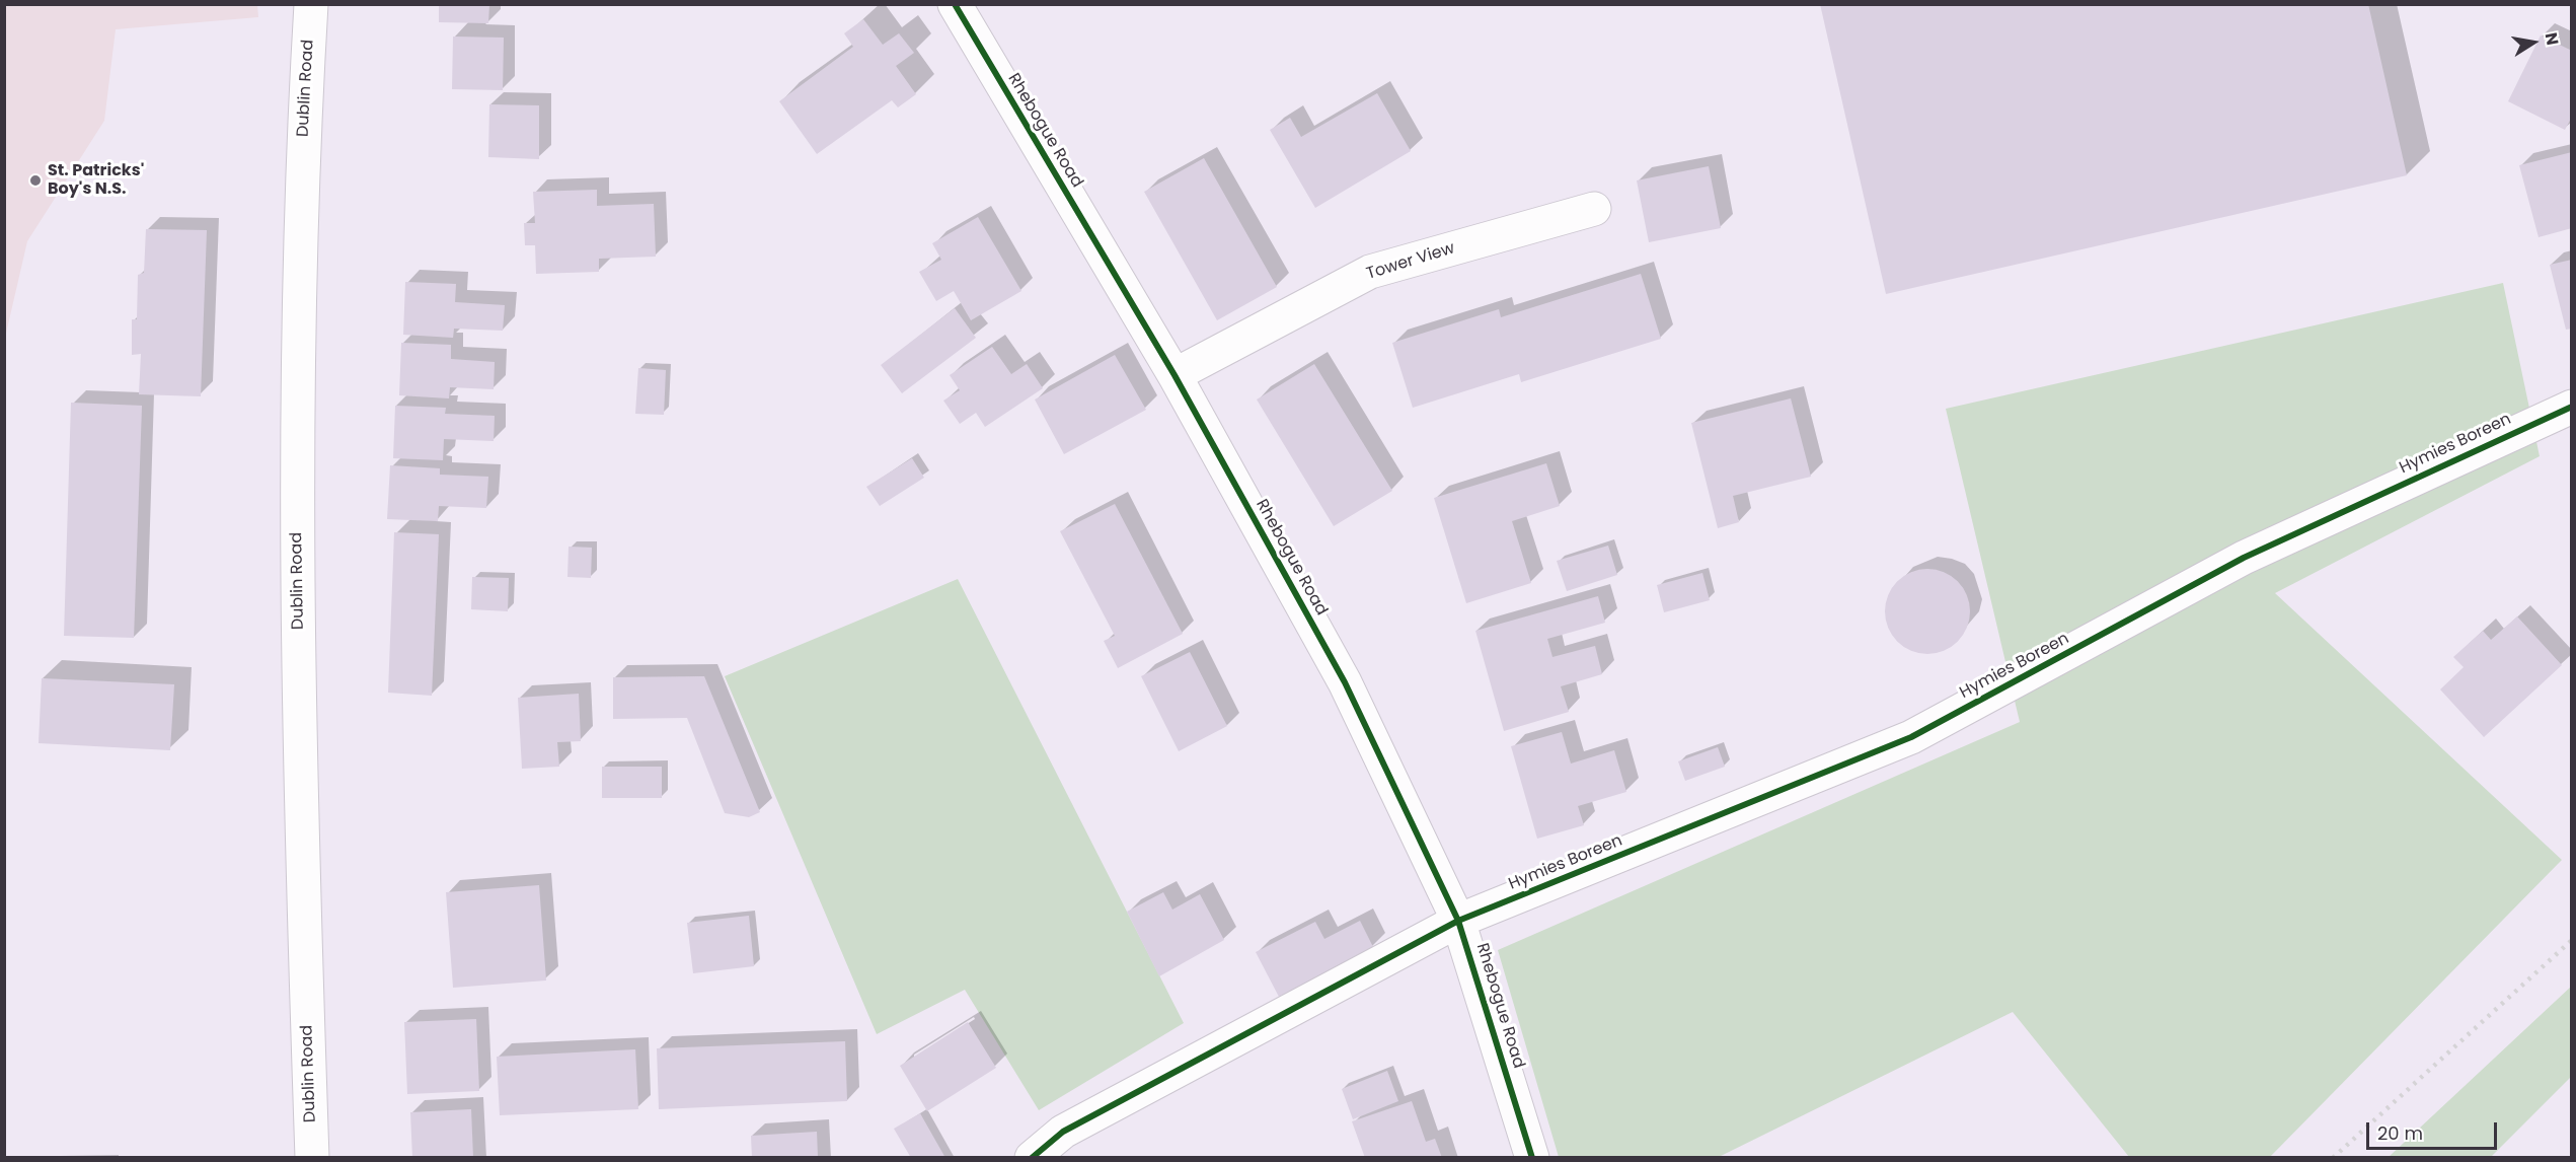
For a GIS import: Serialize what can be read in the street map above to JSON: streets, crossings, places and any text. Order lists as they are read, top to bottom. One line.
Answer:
{"streets":{"street":["Dublin Road","Rhebogue Road","Tower View","Hymies Boreen"]},"crossings":[["Rhebogue Road","Tower View"],["Rhebogue Road","Hymies Boreen"]],"places":["St. Patricks' Boy's N.S."],"scale_bar":"20 m","north":"right"}
